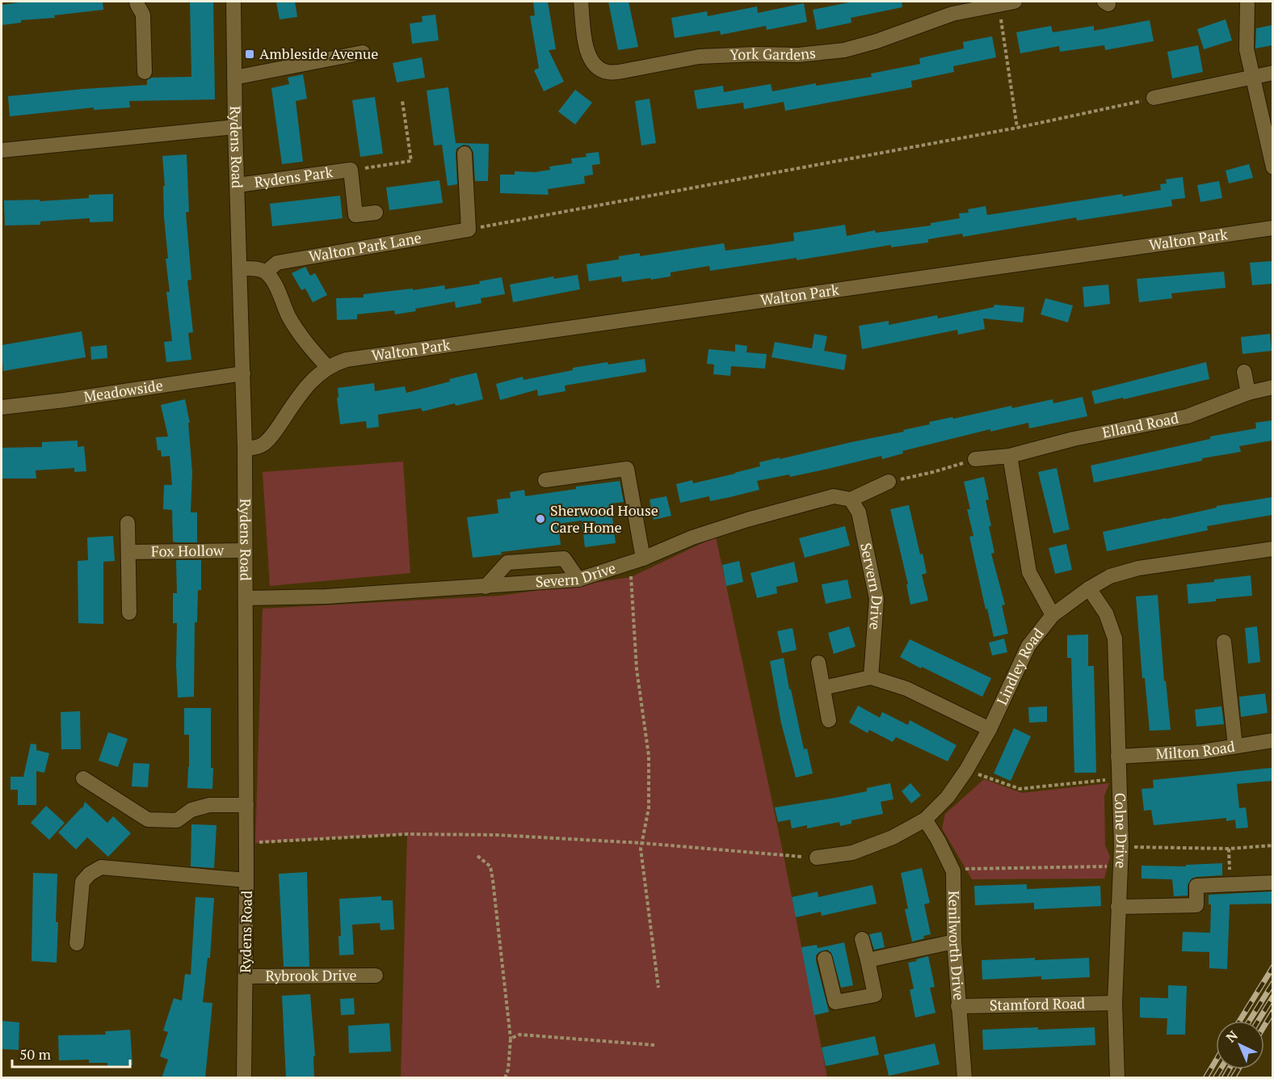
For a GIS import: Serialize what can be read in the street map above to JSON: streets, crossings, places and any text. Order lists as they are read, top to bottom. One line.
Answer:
{"streets":{"street":["York Gardens","Rydens Road","Rydens Park","Walton Park","Walton Park Lane","Meadowside","Elland Road","Fox Hollow","Severn Drive","Servern Drive","Lindley Road","Milton Road","Colne Drive","Kenilworth Drive","Rybrook Drive","Stamford Road"]},"crossings":[["Rydens Road","Rydens Park"],["Rydens Road","Walton Park"],["Rydens Road","Meadowside"],["Rydens Road","Fox Hollow"],["Rydens Road","Severn Drive"],["Rydens Road","Rybrook Drive"],["Severn Drive","Servern Drive"],["Lindley Road","Colne Drive"],["Lindley Road","Kenilworth Drive"],["Milton Road","Colne Drive"],["Colne Drive","Stamford Road"],["Kenilworth Drive","Stamford Road"]],"places":{"transit":["Ambleside Avenue"],"other":["Sherwood House Care Home"]},"scale_bar":"50 m","north":"top left"}
